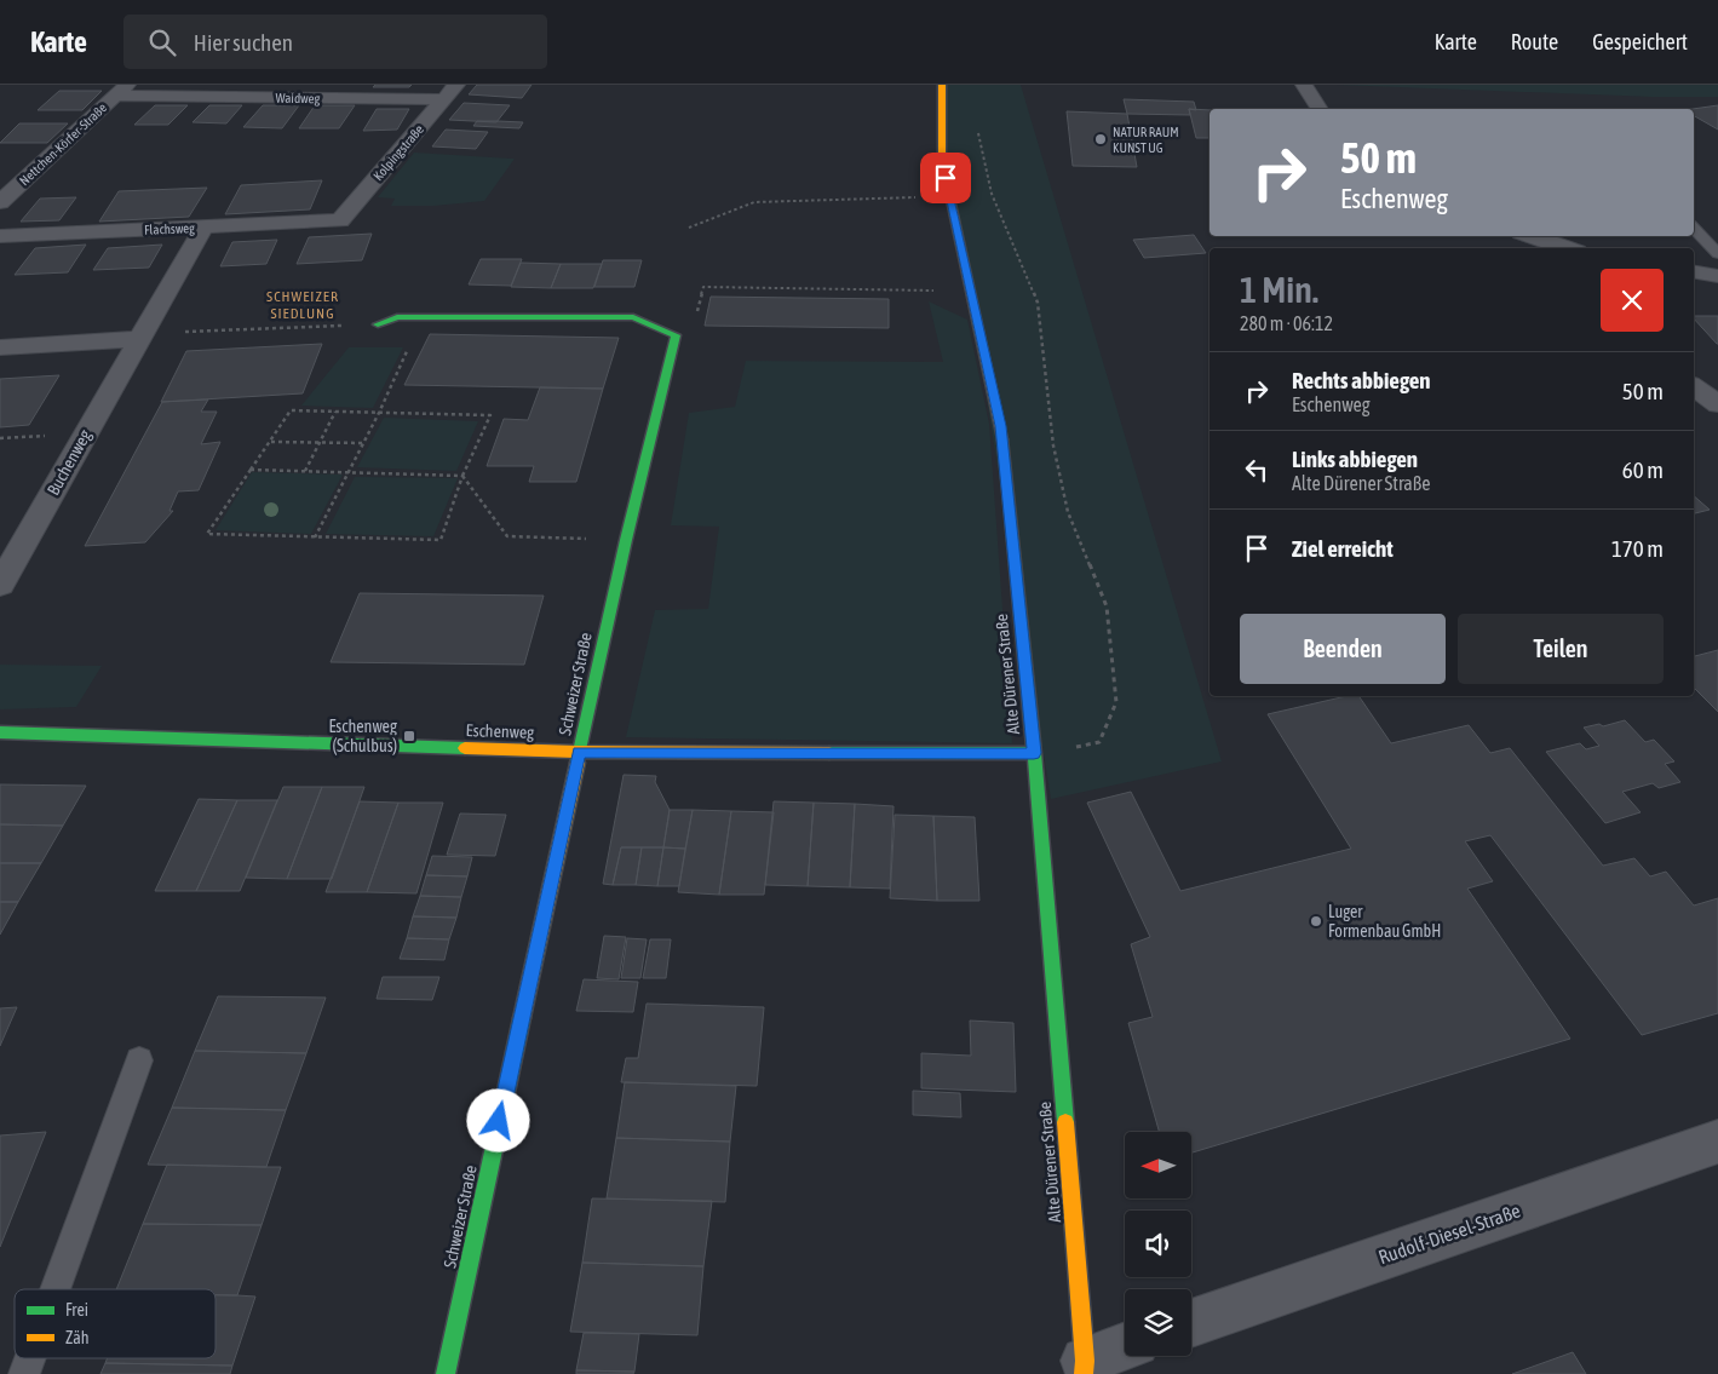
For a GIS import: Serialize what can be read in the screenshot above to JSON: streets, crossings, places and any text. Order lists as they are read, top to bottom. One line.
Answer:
{"streets":{"street":["Waidweg","Nettchen-Körfer-Straße","Kolpingstraße","Flachsweg","Buchenweg","Alte Dürener Straße","Schweizer Straße","Eschenweg","Rudolf-Diesel-Straße"]},"crossings":[["Waidweg","Nettchen-Körfer-Straße"],["Waidweg","Kolpingstraße"],["Kolpingstraße","Flachsweg"],["Flachsweg","Buchenweg"],["Alte Dürener Straße","Eschenweg"],["Schweizer Straße","Eschenweg"]],"districts":["SCHWEIZER SIEDLUNG"],"places":{"other":["NATUR RAUM KUNST UG","Luger Formenbau GmbH"],"transit":["Eschenweg (Schulbus)"]},"legend":["Frei","Zäh"],"north":"left","page":{"header":"Karte","search":"Hier suchen","nav":["Karte","Route","Gespeichert"],"turn":["50 m","Eschenweg"],"heading":["1 Min.","280 m · 06:12"],"list":[{"name":"Rechts abbiegen","note":"Eschenweg","value":"50 m"},{"name":"Links abbiegen","note":"Alte Dürener Straße","value":"60 m"},{"name":"Ziel erreicht","value":"170 m"}],"buttons":["Beenden","Teilen"]}}
